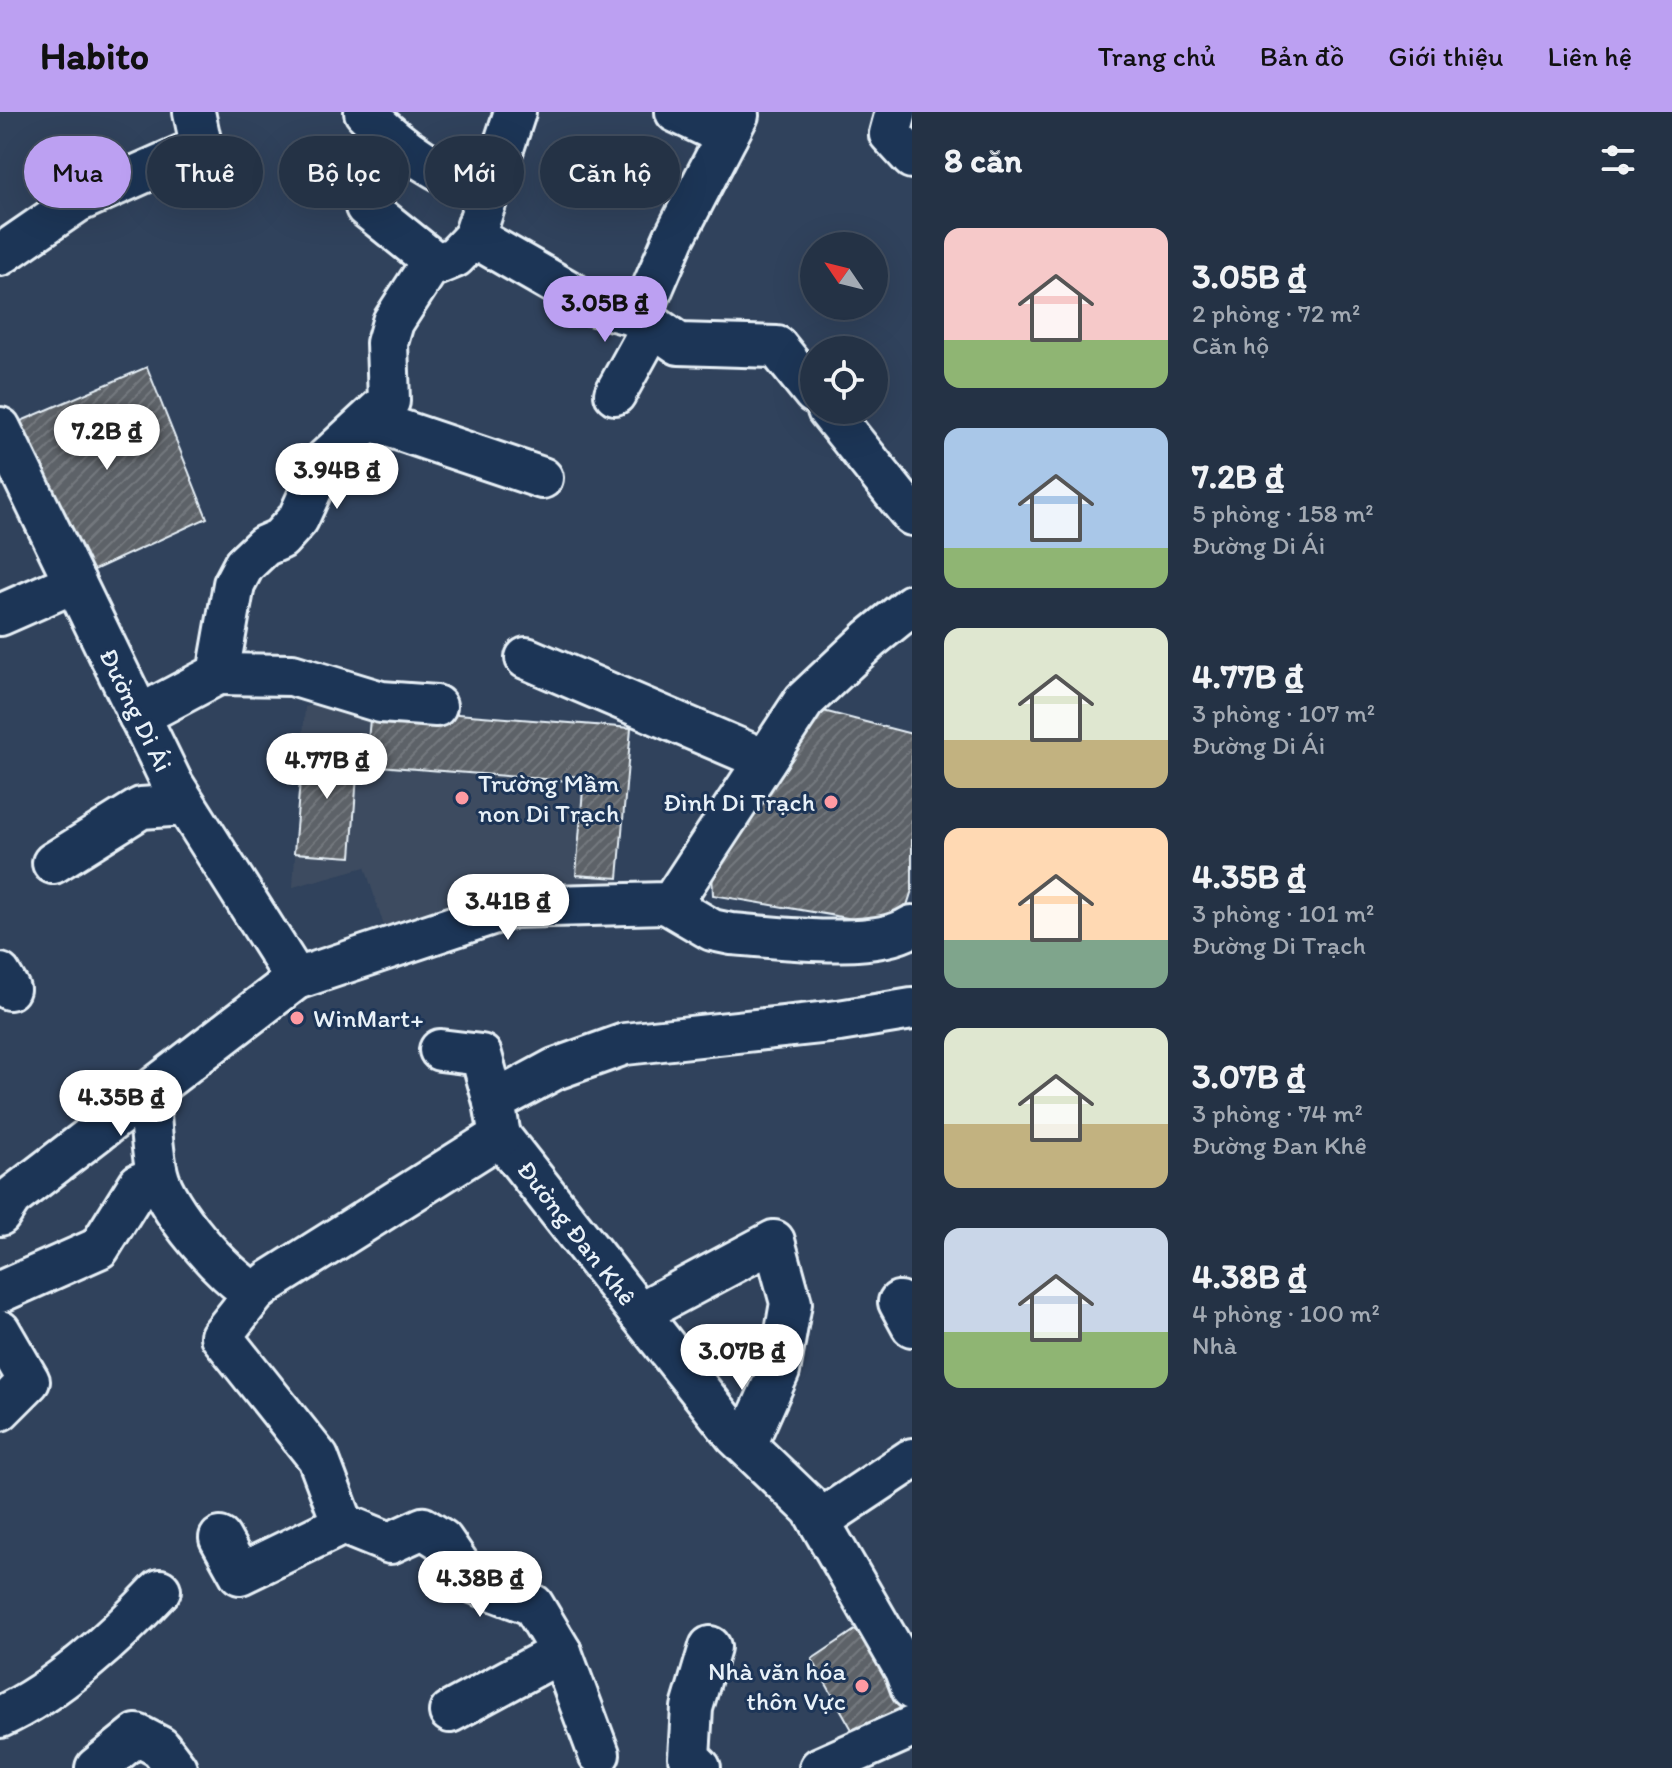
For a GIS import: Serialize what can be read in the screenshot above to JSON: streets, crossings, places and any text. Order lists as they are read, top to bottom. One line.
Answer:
{"streets":{"street":["Đường Di Ái","Đường Đan Khê"]},"places":["Trường Mầm non Di Trạch","Đình Di Trạch","WinMart+","Nhà văn hóa thôn Vực"],"north":"top left","page":{"header":"Habito","nav":["Trang chủ","Bản đồ","Giới thiệu","Liên hệ"],"heading":"8 căn","chip":["Mua","Thuê","Bộ lọc","Mới","Căn hộ"],"list":[{"name":"3.05B ₫","note":"2 phòng · 72 m² · Căn hộ"},{"name":"7.2B ₫","note":"5 phòng · 158 m² · Đường Di Ái"},{"name":"4.77B ₫","note":"3 phòng · 107 m² · Đường Di Ái"},{"name":"4.35B ₫","note":"3 phòng · 101 m² · Đường Di Trạch"},{"name":"3.07B ₫","note":"3 phòng · 74 m² · Đường Đan Khê"},{"name":"4.38B ₫","note":"4 phòng · 100 m² · Nhà"}],"price":["3.05B ₫","7.2B ₫","3.94B ₫","4.77B ₫","3.41B ₫","4.35B ₫","3.07B ₫","4.38B ₫"]}}
